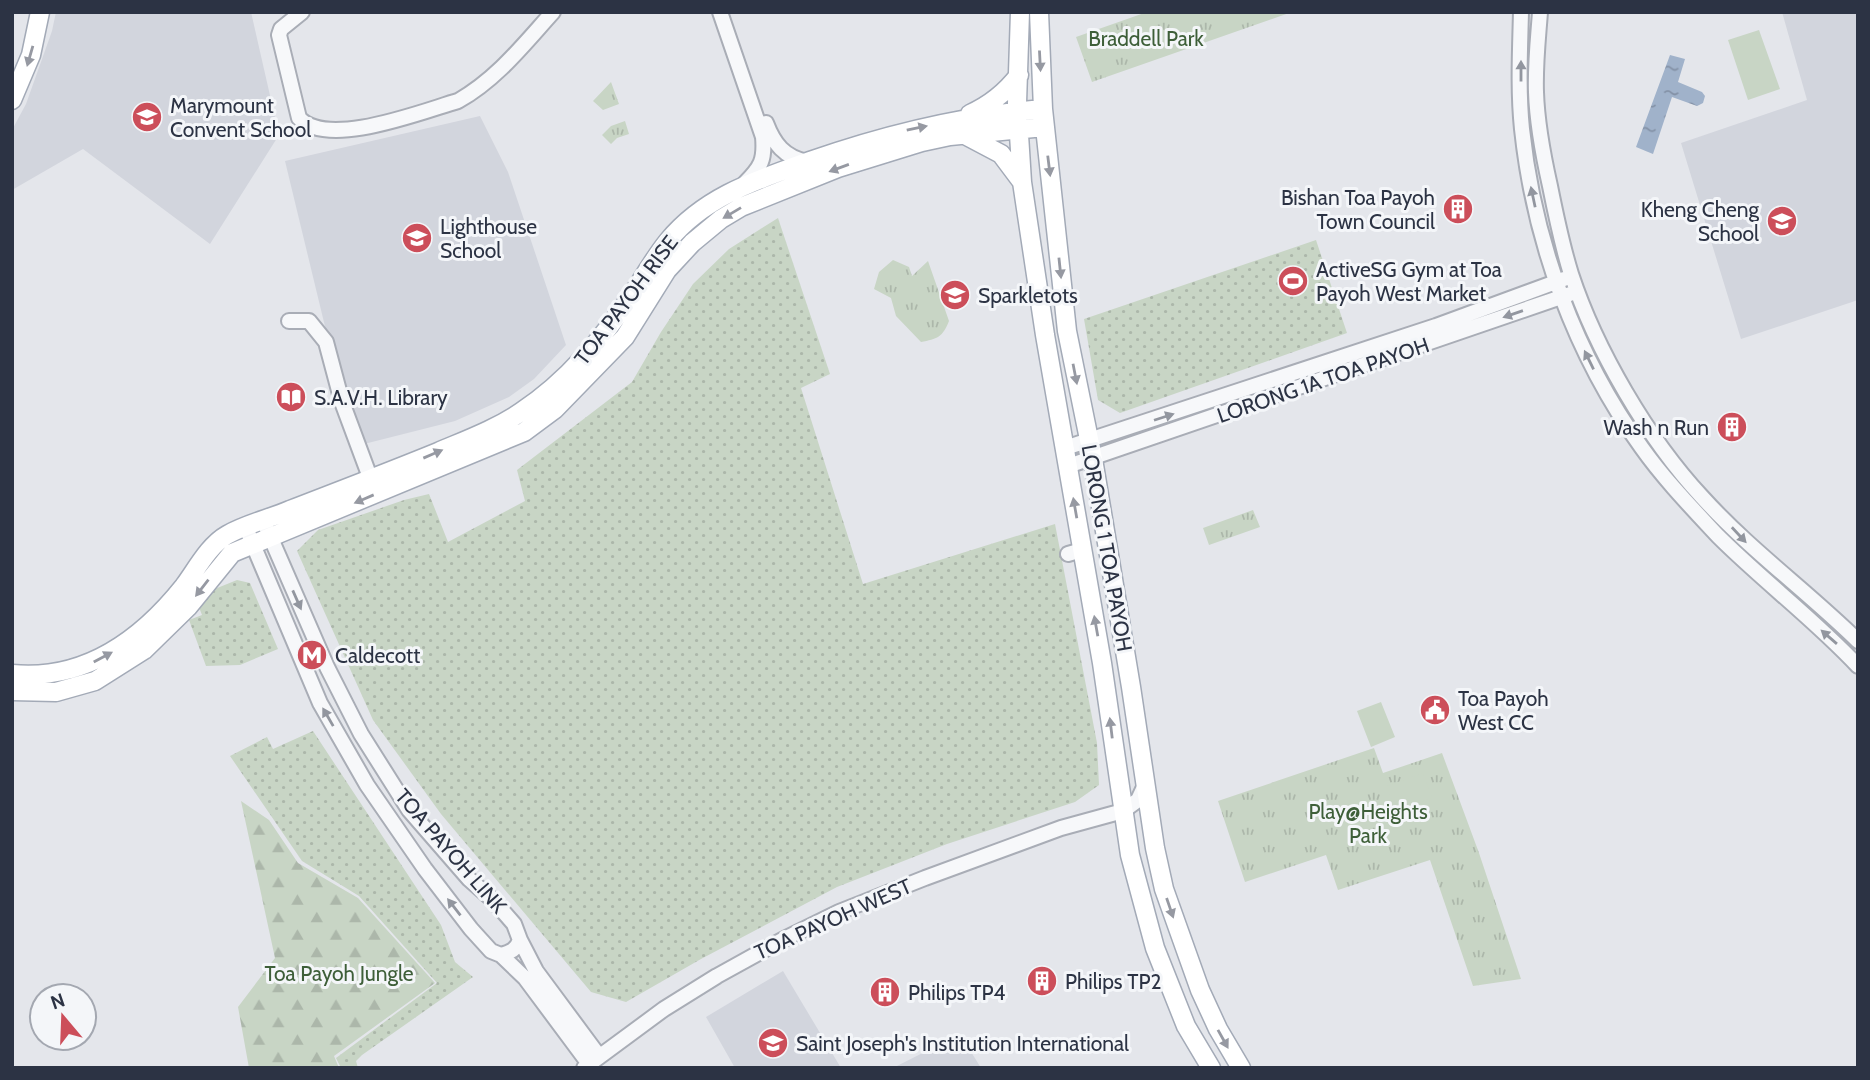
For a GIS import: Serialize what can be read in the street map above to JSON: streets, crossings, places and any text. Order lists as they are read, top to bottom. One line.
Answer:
{"streets":{"main road":["TOA PAYOH RISE","LORONG 1 TOA PAYOH"],"street":["LORONG 1A TOA PAYOH","TOA PAYOH LINK","TOA PAYOH WEST"]},"crossings":[["TOA PAYOH RISE","LORONG 1 TOA PAYOH"],["TOA PAYOH RISE","TOA PAYOH LINK"],["LORONG 1A TOA PAYOH","LORONG 1 TOA PAYOH"],["LORONG 1 TOA PAYOH","TOA PAYOH WEST"],["TOA PAYOH LINK","TOA PAYOH WEST"]],"parks":["Braddell Park","Play@Heights Park","Toa Payoh Jungle"],"places":{"school or university":["Marymount Convent School","Kheng Cheng School","Lighthouse School","Sparkletots","Saint Joseph's Institution International"],"building":["Bishan Toa Payoh Town Council","Wash n Run","Philips TP2","Philips TP4"],"sports":["ActiveSG Gym at Toa Payoh West Market"],"library":["S.A.V.H. Library"],"metro station":["Caldecott"],"public building":["Toa Payoh West CC"]},"north":"top"}
